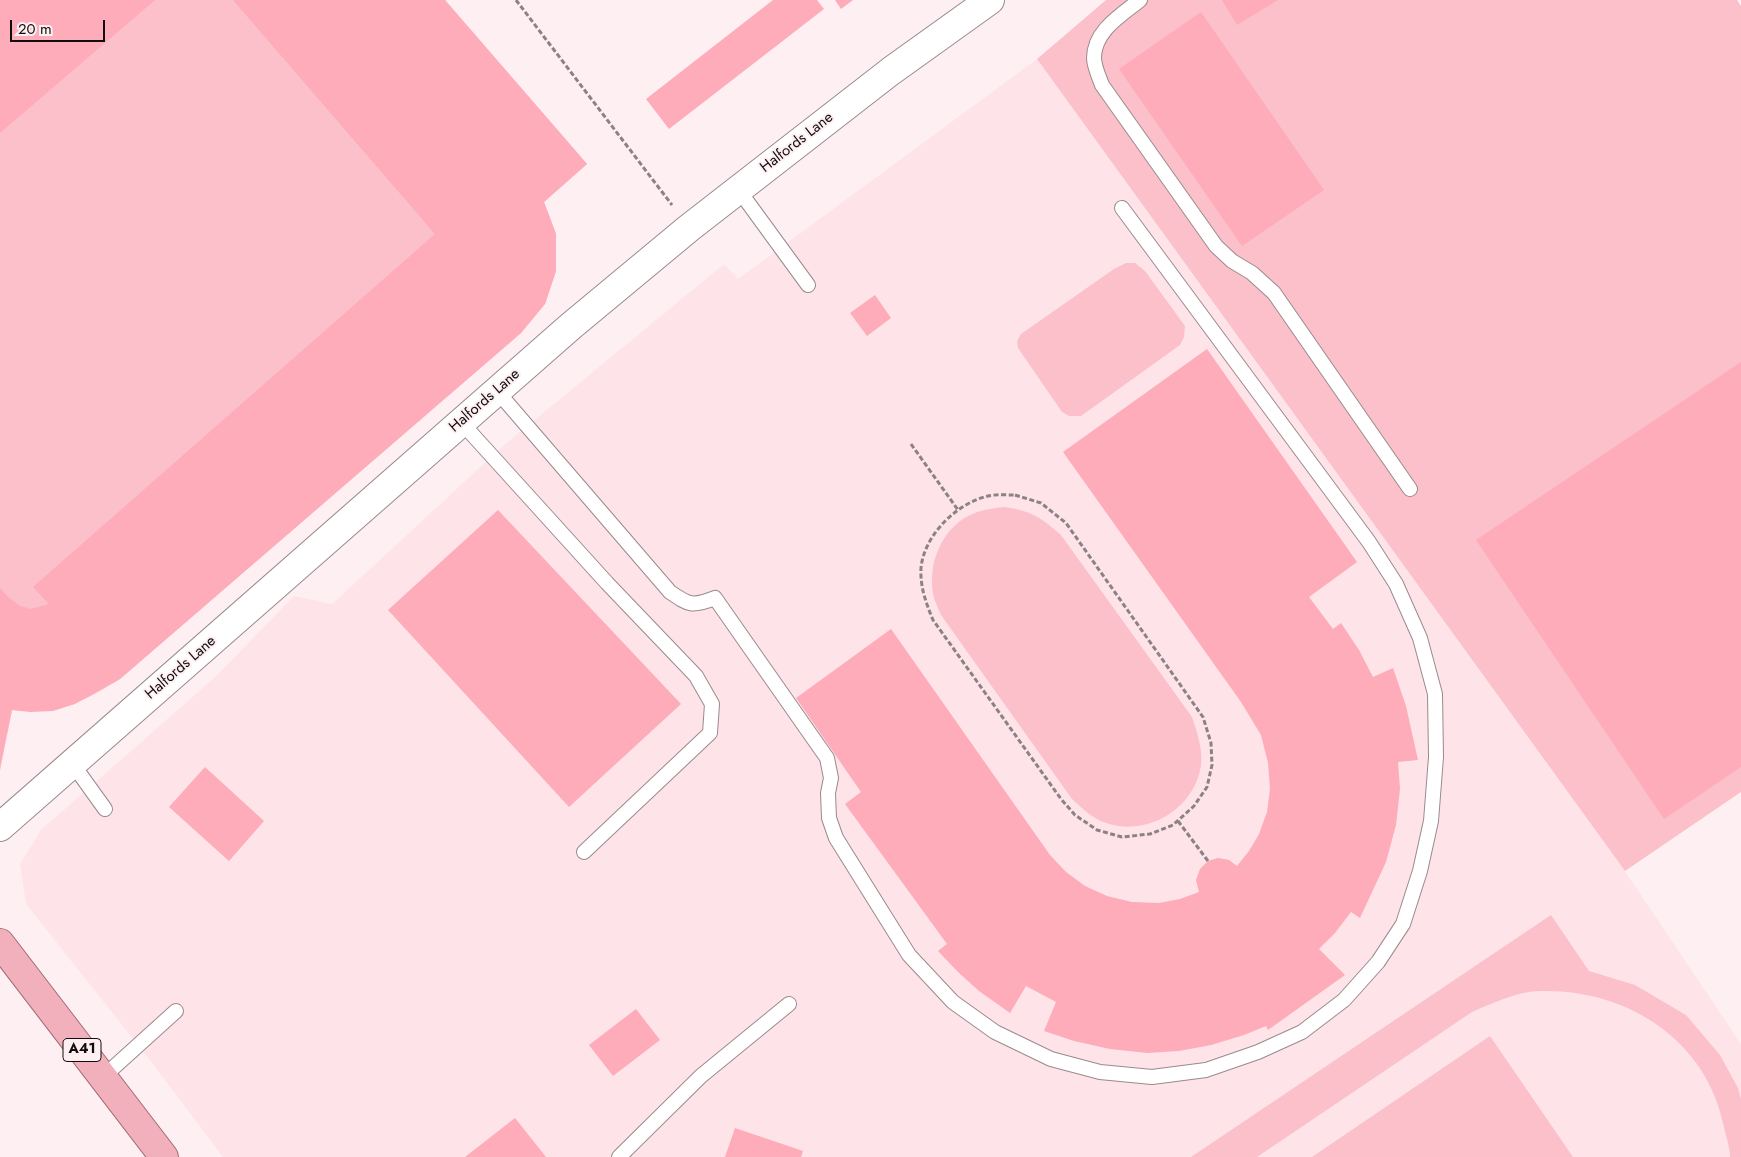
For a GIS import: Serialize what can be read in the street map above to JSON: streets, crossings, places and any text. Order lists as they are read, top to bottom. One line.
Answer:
{"streets":{"highway":["A41"],"street":["Halfords Lane"]},"scale_bar":"20 m"}
